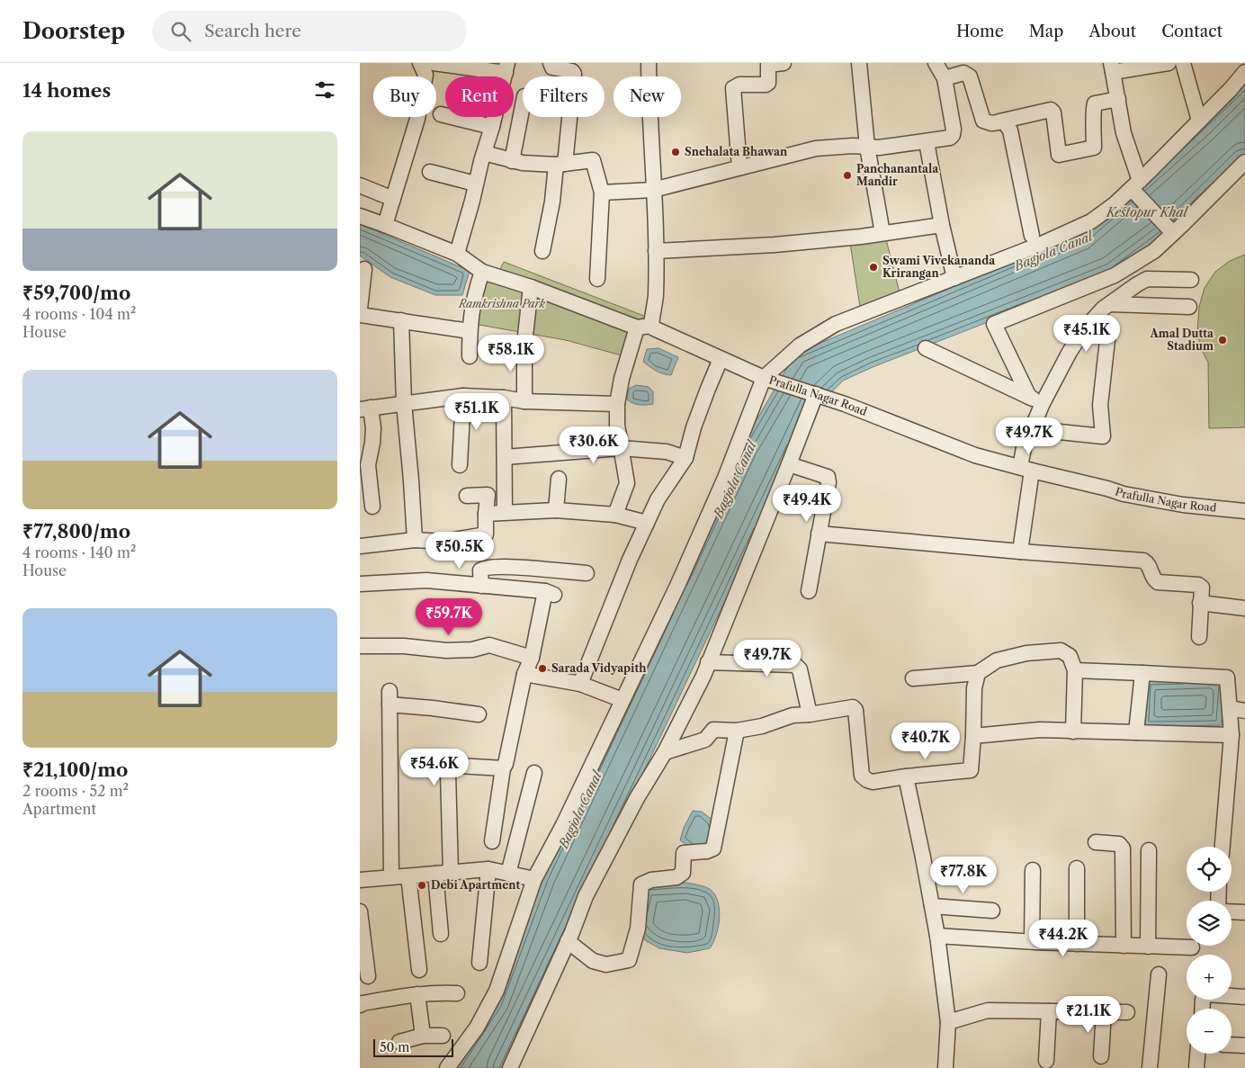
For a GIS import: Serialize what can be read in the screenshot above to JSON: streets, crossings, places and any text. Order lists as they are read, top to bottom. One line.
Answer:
{"streets":{"street":["Prafulla Nagar Road"]},"water":["Kestopur Khal","Bagjola Canal"],"parks":["Ramkrishna Park"],"places":["Snehalata Bhawan","Panchanantala Mandir","Swami Vivekananda Krirangan","Amal Dutta Stadium","Sarada Vidyapith","Debi Apartment"],"scale_bar":"50 m","page":{"header":"Doorstep","search":"Search here","nav":["Home","Map","About","Contact"],"heading":"14 homes","chip":["Buy","Rent","Filters","New"],"list":[{"name":"₹59,700/mo","note":"4 rooms · 104 m² · House"},{"name":"₹77,800/mo","note":"4 rooms · 140 m² · House"},{"name":"₹21,100/mo","note":"2 rooms · 52 m² · Apartment"}],"price":["₹45.1K","₹58.1K","₹51.1K","₹49.7K","₹30.6K","₹49.4K","₹50.5K","₹59.7K","₹49.7K","₹40.7K","₹54.6K","₹77.8K","₹44.2K","₹21.1K"],"map_buttons":["+","−"],"scale":"50 m"}}
